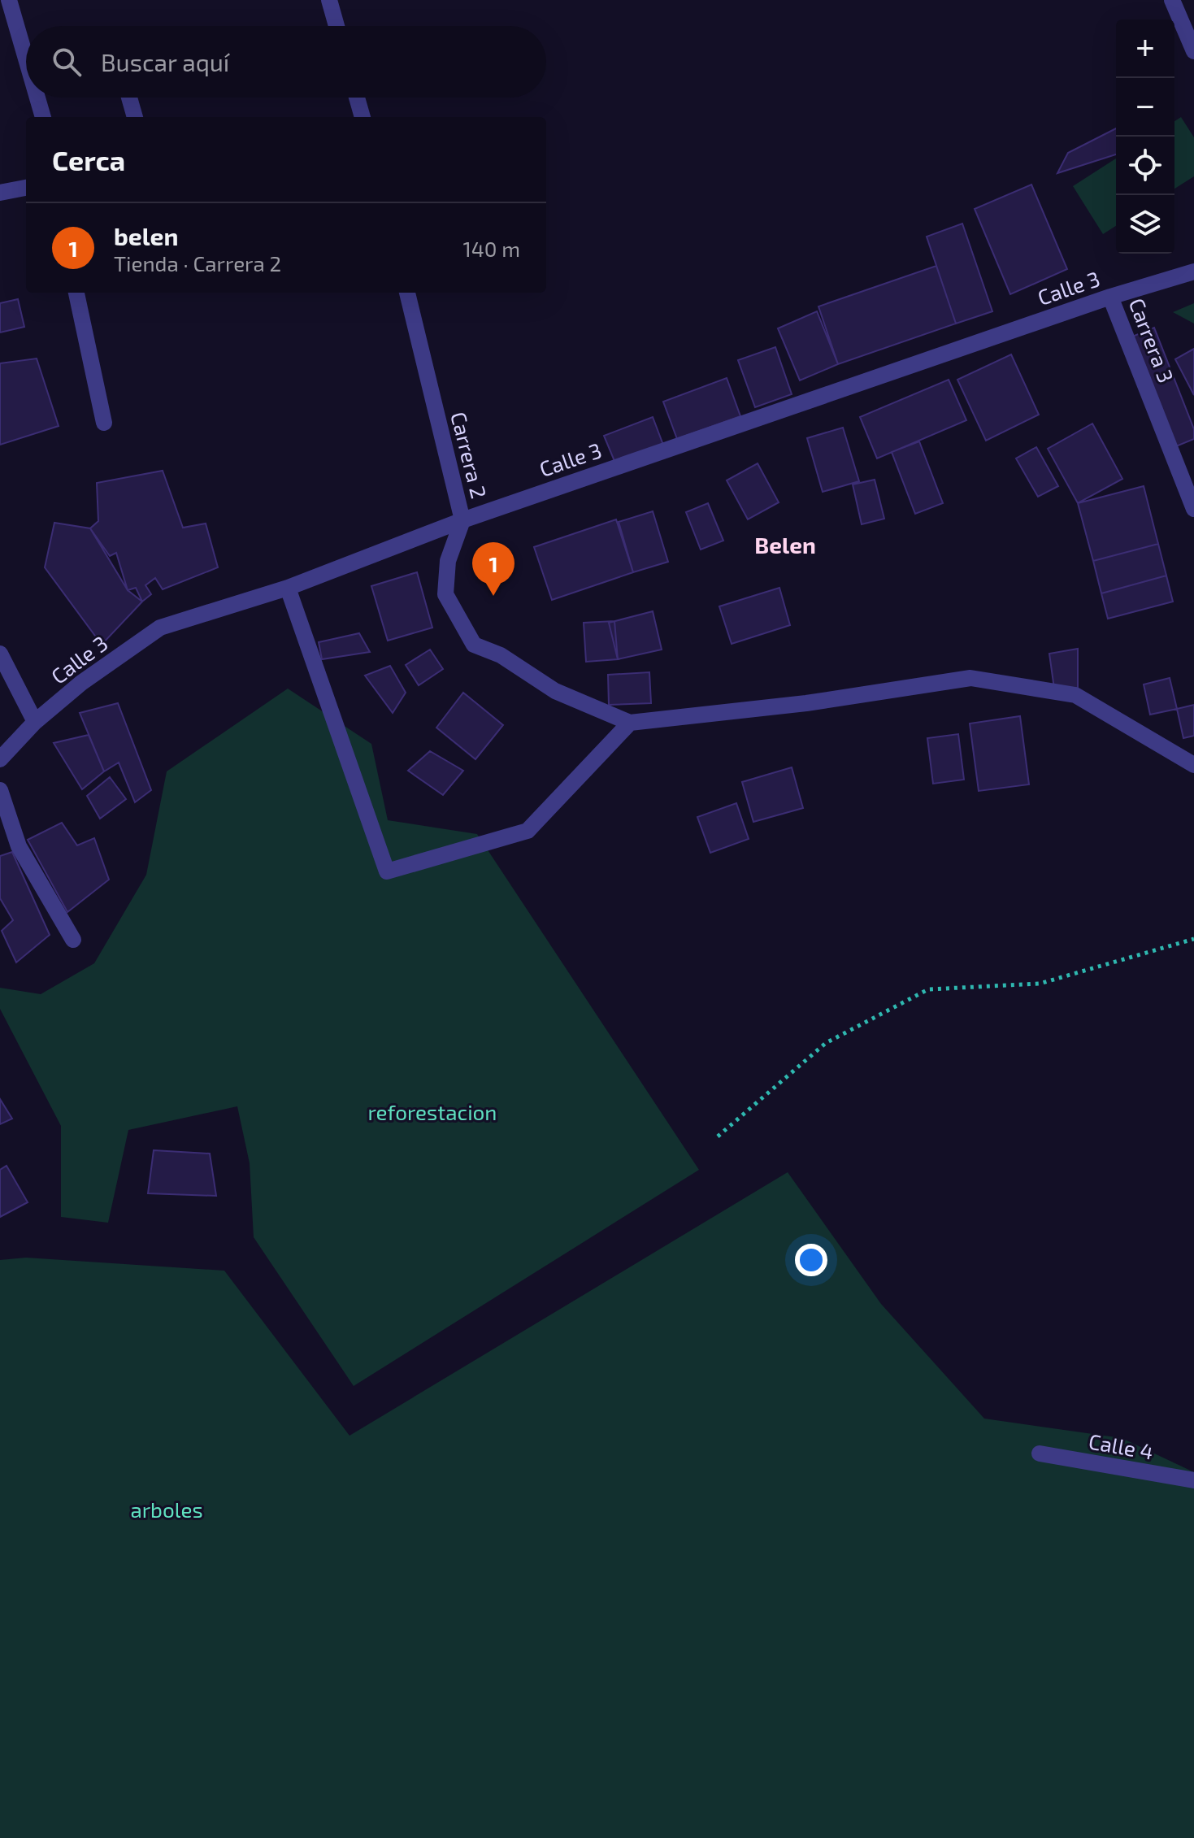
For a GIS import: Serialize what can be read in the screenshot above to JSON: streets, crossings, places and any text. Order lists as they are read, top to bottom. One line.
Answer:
{"streets":{"street":["Calle 3","Carrera 3","Carrera 2","Calle 4"]},"crossings":[["Calle 3","Carrera 3"],["Calle 3","Carrera 2"]],"districts":["Belen"],"parks":["reforestacion","arboles"],"page":{"map_buttons":["+","−"],"search":"Buscar aquí","heading":"Cerca","list":[{"mark":"1","name":"belen","note":"Tienda · Carrera 2","value":"140 m"}],"pins":"1"}}
